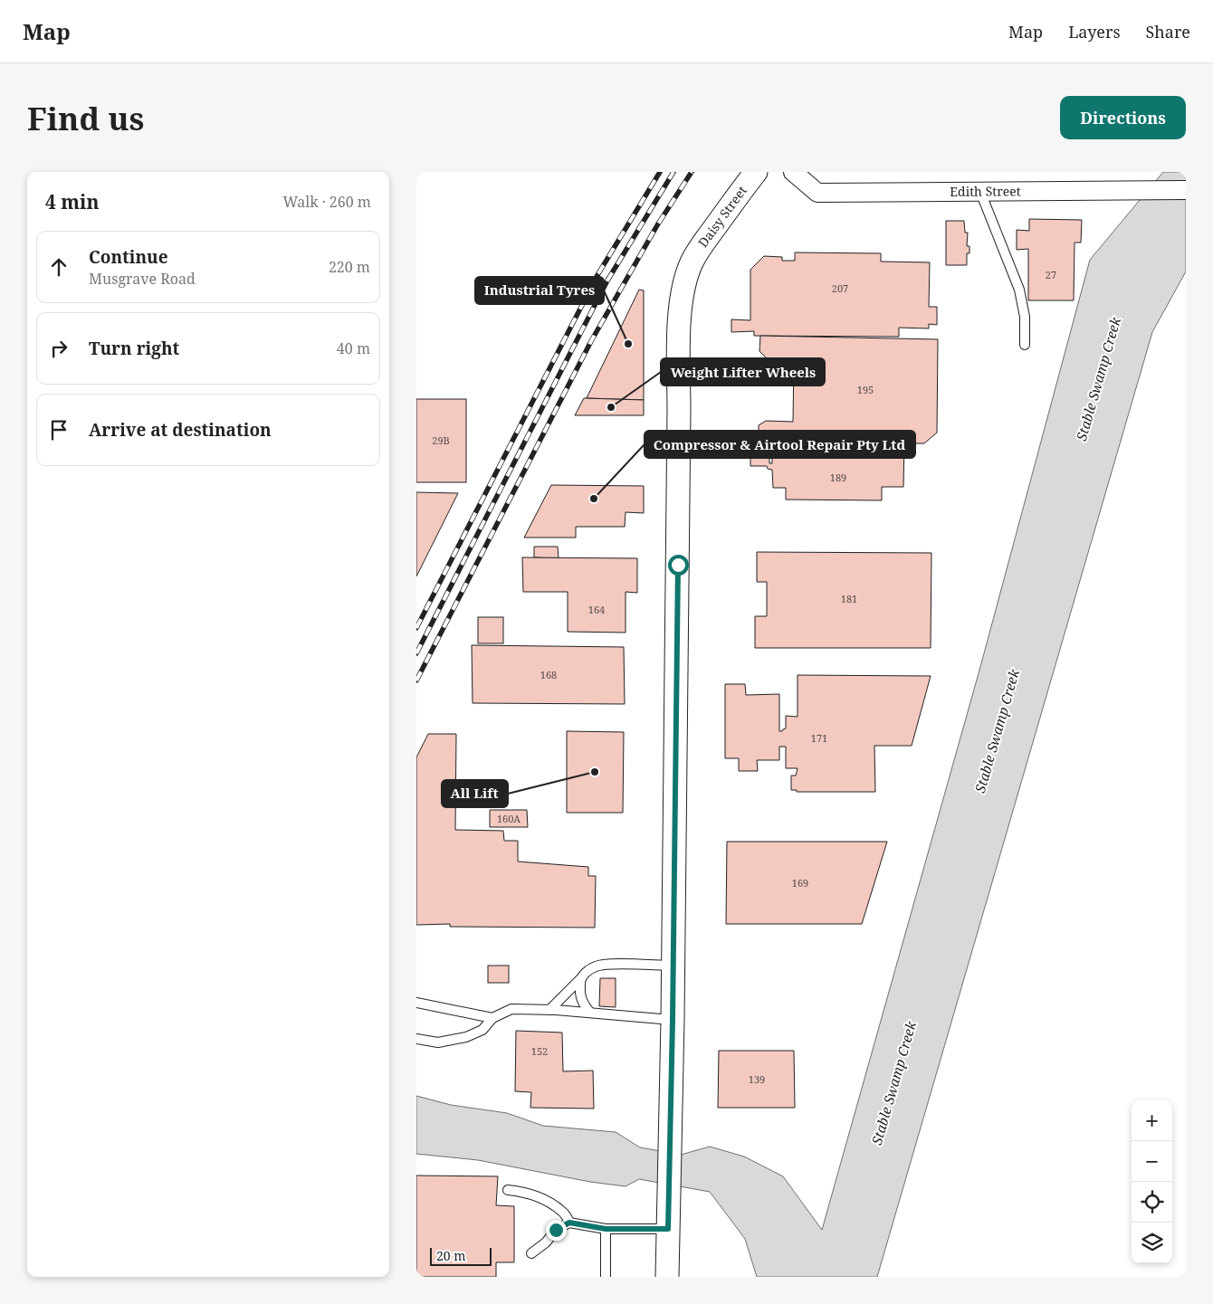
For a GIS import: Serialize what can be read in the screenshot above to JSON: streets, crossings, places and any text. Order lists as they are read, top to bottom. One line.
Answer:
{"streets":{"street":["Edith Street","Daisy Street"]},"water":["Stable Swamp Creek"],"places":["Industrial Tyres","Weight Lifter Wheels","Compressor & Airtool Repair Pty Ltd","All Lift"],"house_numbers":["27","207","195","29B","189","181","164","168","171","160A","169","152","139"],"scale_bar":"20 m","page":{"header":"Map","nav":["Map","Layers","Share"],"buttons":"Directions","title":"Find us","heading":["4 min","Walk · 260 m"],"list":[["Continue","Musgrave Road","220 m"],["Turn right","40 m"],"Arrive at destination"],"map_buttons":["+","−"],"scale":"20 m"}}
